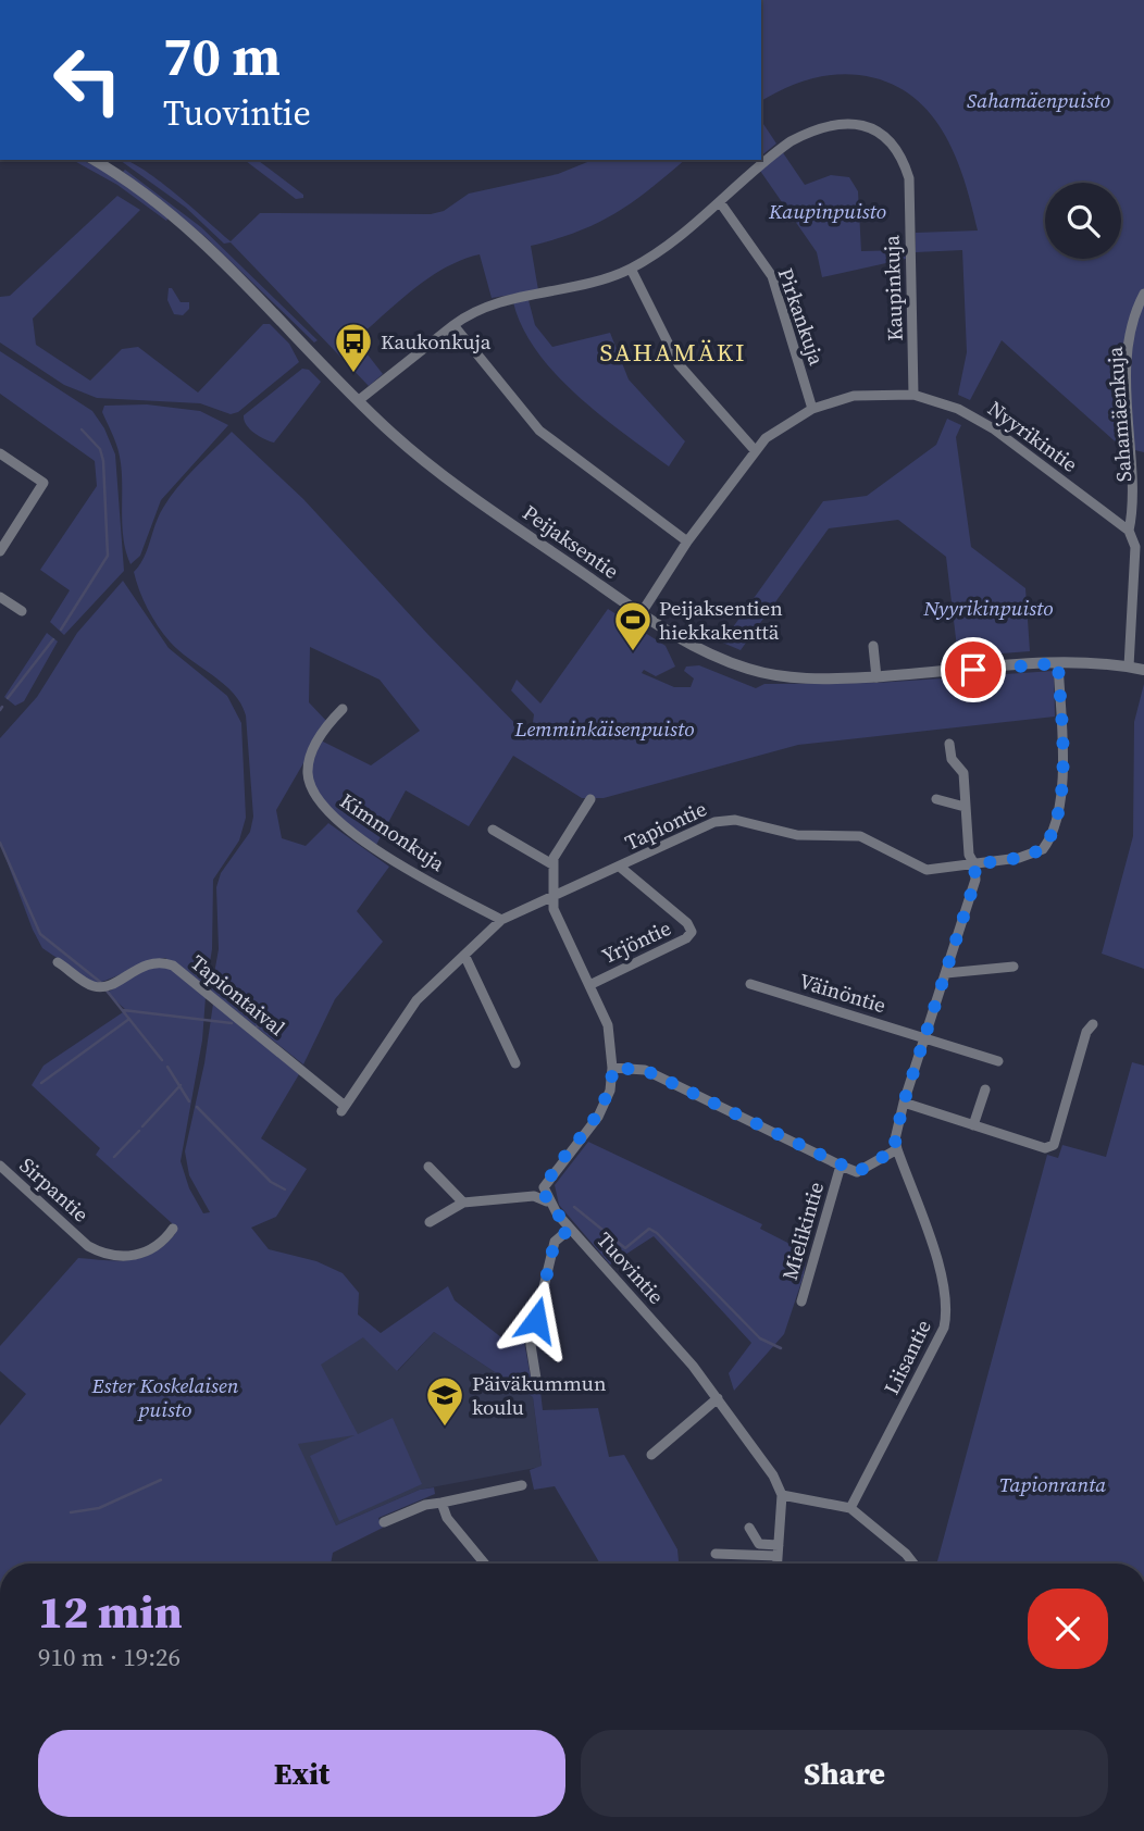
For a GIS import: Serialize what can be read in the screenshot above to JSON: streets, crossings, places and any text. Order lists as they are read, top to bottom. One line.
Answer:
{"streets":{"street":["Kaupinkuja","Pirkankuja","Sahamäenkuja","Nyyrikintie","Peijaksentie","Tapiontie","Kimmonkuja","Yrjöntie","Väinöntie","Tapiontaival","Sirpantie","Mielikintie","Tuovintie","Liisantie"]},"crossings":[["Kaupinkuja","Pirkankuja"],["Kaupinkuja","Nyyrikintie"],["Pirkankuja","Nyyrikintie"],["Sahamäenkuja","Nyyrikintie"],["Nyyrikintie","Peijaksentie"],["Peijaksentie","Tapiontie"],["Tapiontie","Kimmonkuja"],["Tapiontie","Yrjöntie"],["Tapiontie","Tapiontaival"],["Mielikintie","Liisantie"]],"districts":["SAHAMÄKI"],"parks":["Sahamäenpuisto","Kaupinpuisto","Nyyrikinpuisto","Lemminkäisenpuisto","Ester Koskelaisen puisto","Tapionranta"],"places":{"bus stop":["Kaukonkuja"],"sports":["Peijaksentien hiekkakenttä"],"school or university":["Päiväkummun koulu"]},"page":{"turn":["70 m","Tuovintie"],"heading":["12 min","910 m · 19:26"],"buttons":["Exit","Share"]}}
